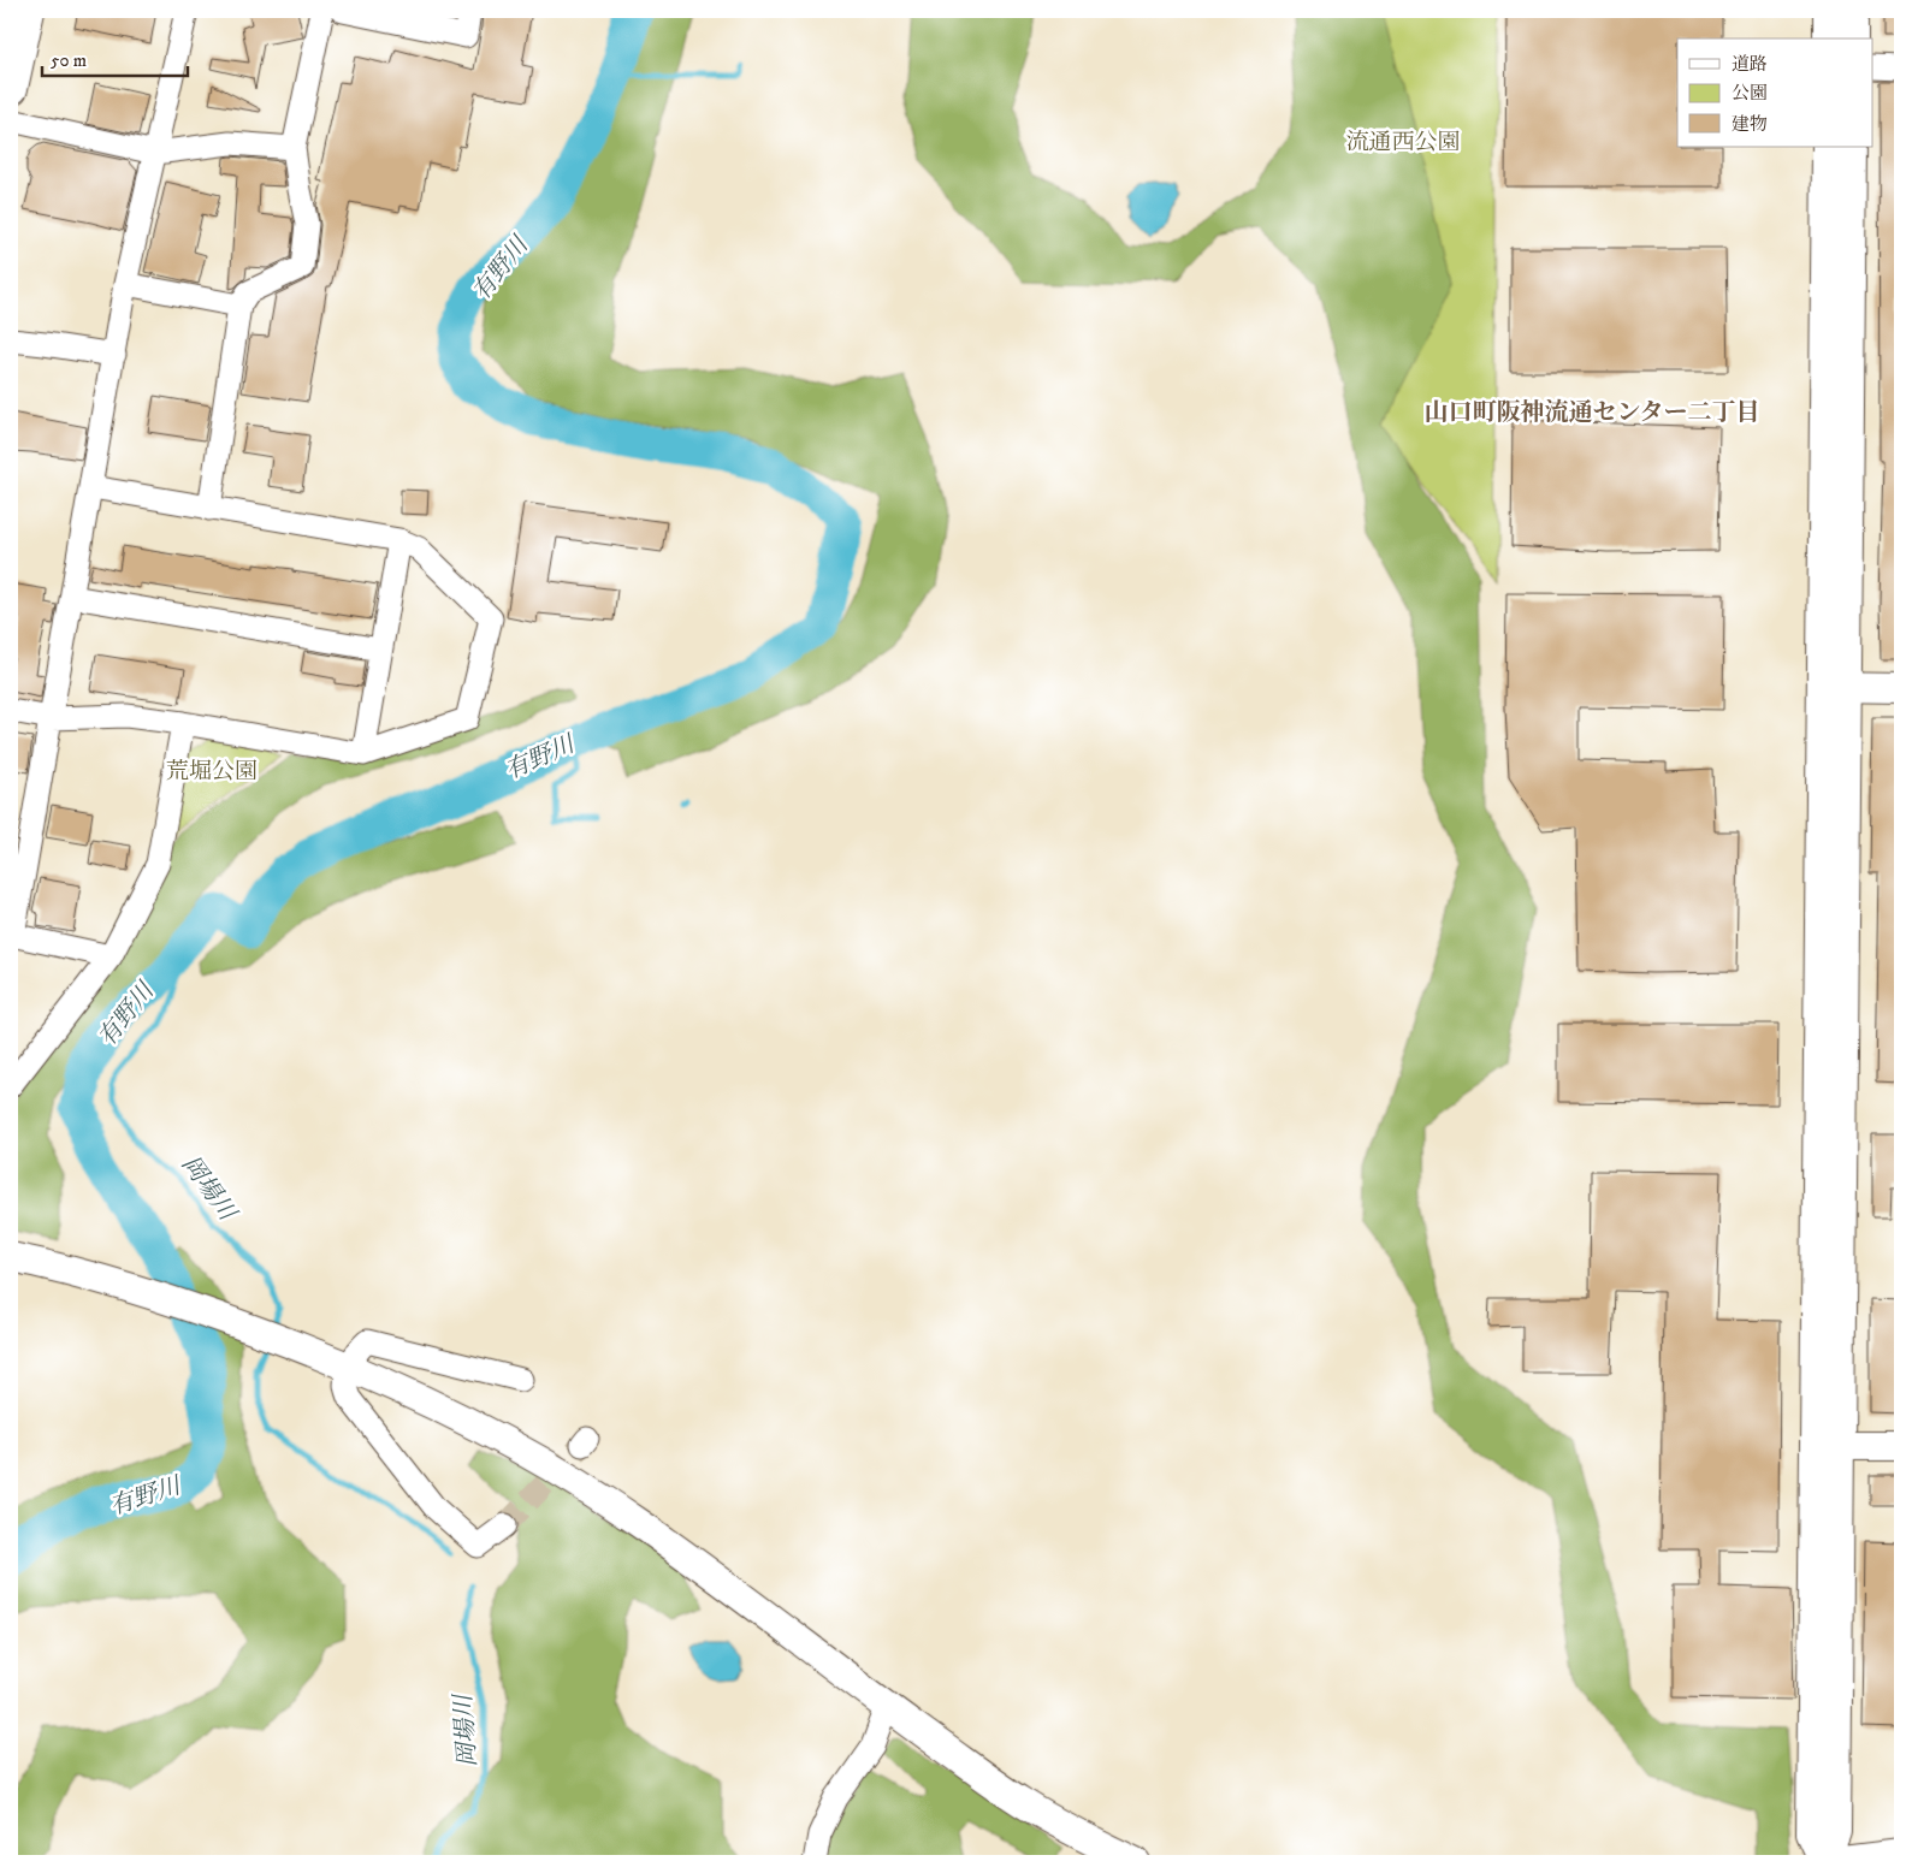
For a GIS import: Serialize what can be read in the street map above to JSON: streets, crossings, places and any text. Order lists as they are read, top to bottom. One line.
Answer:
{"districts":["山口町阪神流通センター二丁目"],"water":["有野川","岡場川"],"parks":["流通西公園","荒堀公園"],"legend":["道路","公園","建物"],"scale_bar":"50 m"}
